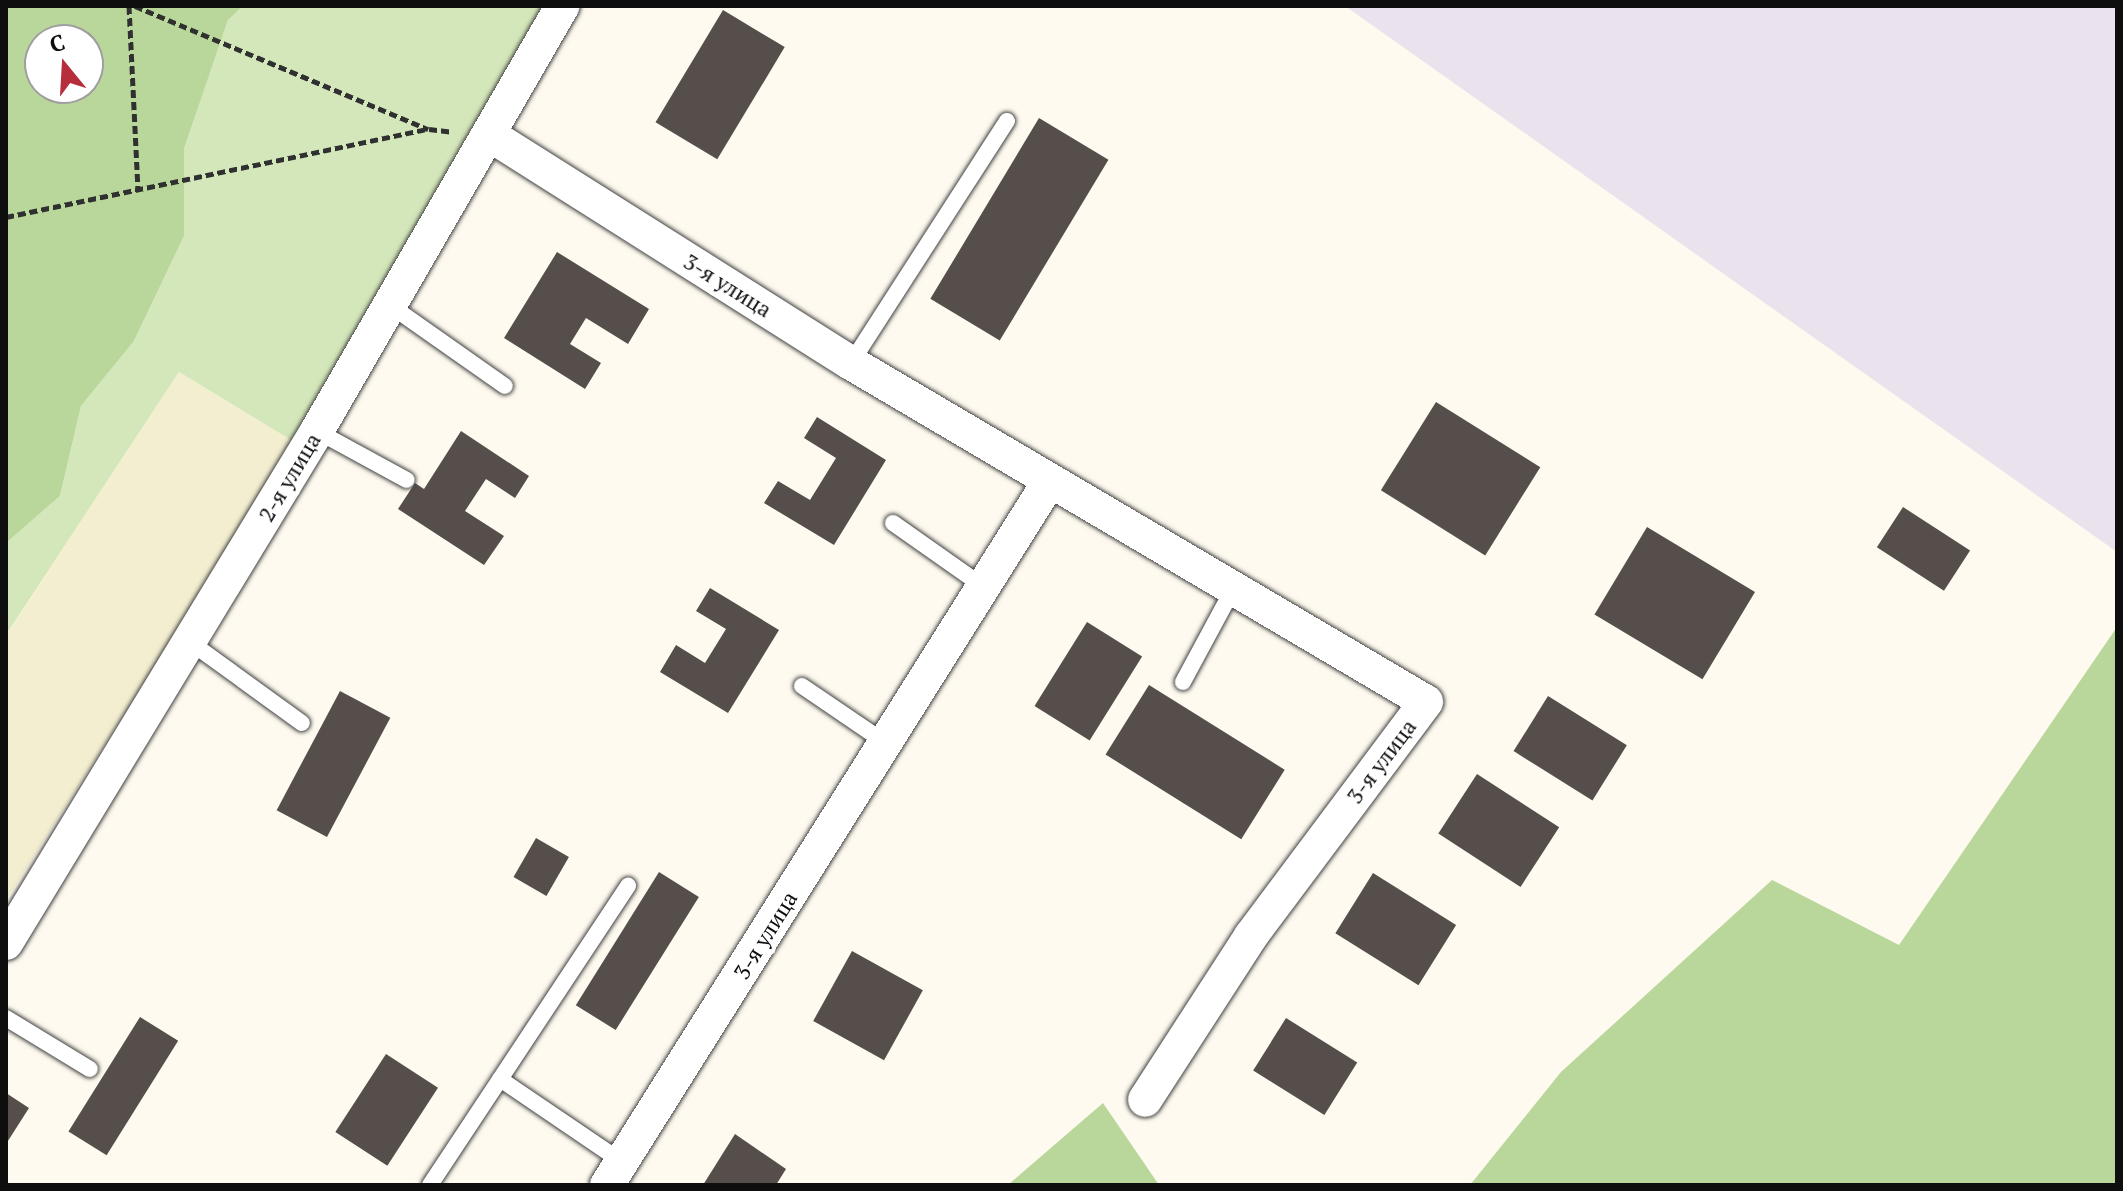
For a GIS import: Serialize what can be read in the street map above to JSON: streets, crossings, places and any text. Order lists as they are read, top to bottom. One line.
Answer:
{"streets":{"street":["3-я улица","2-я улица"]},"crossings":[["3-я улица","2-я улица"]],"north":"top"}
